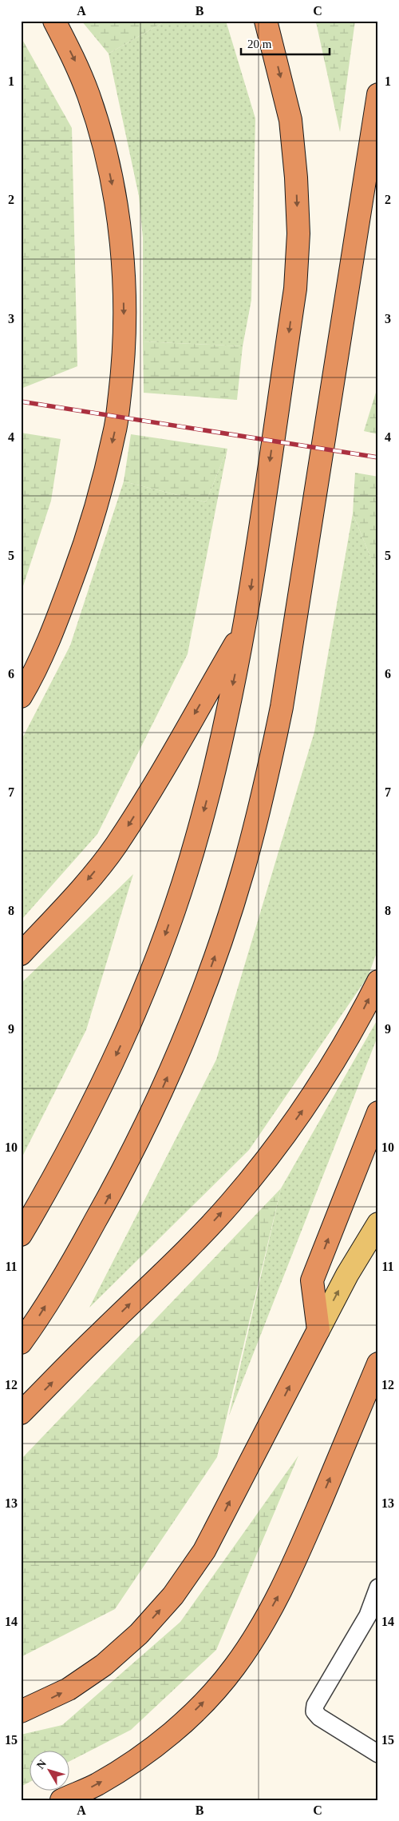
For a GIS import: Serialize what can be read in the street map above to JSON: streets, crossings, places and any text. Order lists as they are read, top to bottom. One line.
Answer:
{"scale_bar":"20 m","north":"top left","grid":{"columns":["A","B","C"],"rows":["1","2","3","4","5","6","7","8","9","10","11","12","13","14","15"]}}
